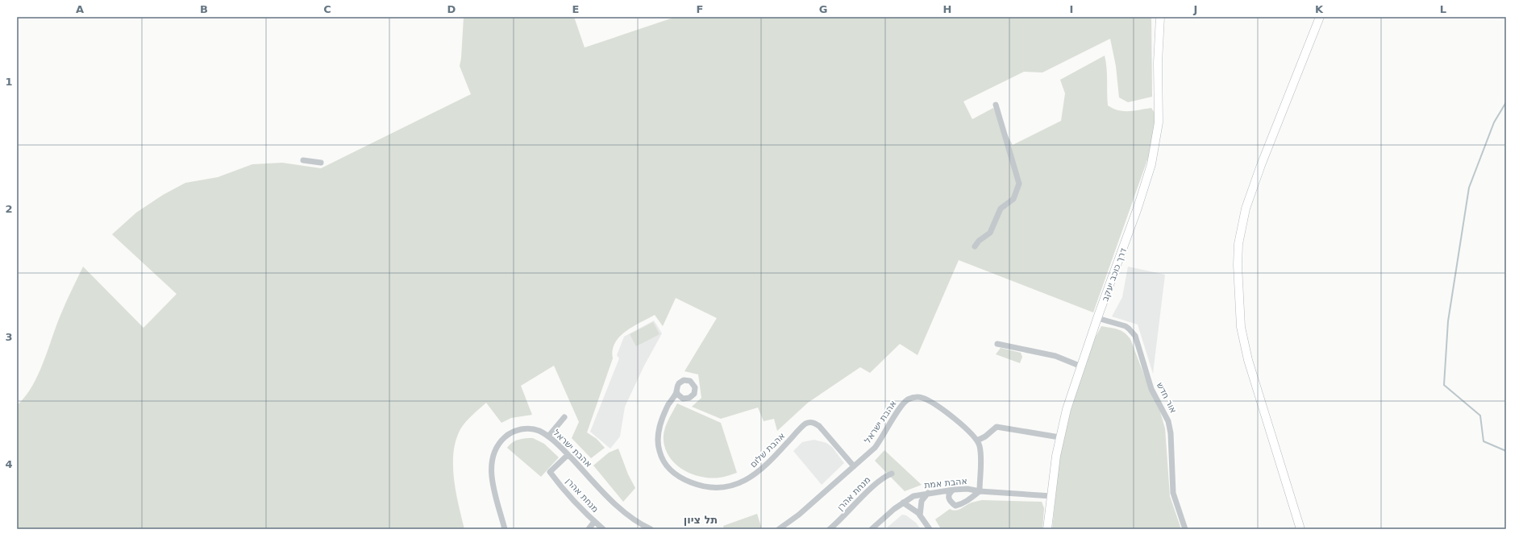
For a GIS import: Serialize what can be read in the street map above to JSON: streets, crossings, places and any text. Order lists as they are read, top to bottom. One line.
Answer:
{"streets":{"main road":["דרך כוכב יעקב"],"street":["אור חדש","אהבת ישראל","אהבת שלום","אהבת אמת","מנחת אהרן"]},"crossings":[["דרך כוכב יעקב","אור חדש"],["דרך כוכב יעקב","אהבת אמת"],["אהבת ישראל","אהבת שלום"],["אהבת ישראל","מנחת אהרן"]],"districts":["תל ציון"],"grid":{"columns":["A","B","C","D","E","F","G","H","I","J","K","L"],"rows":["1","2","3","4"]}}
